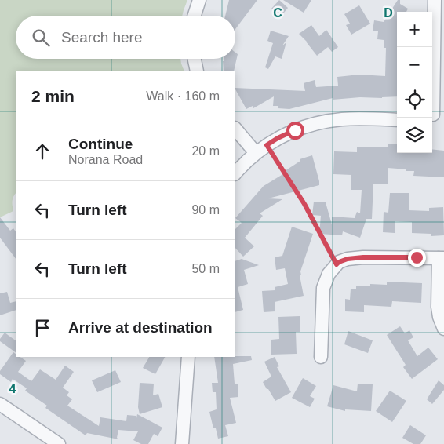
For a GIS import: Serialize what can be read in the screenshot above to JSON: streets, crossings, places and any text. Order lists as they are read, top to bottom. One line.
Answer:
{"page":{"map_buttons":["+","−"],"search":"Search here","heading":["2 min","Walk · 160 m"],"list":[["Continue","Norana Road","20 m"],["Turn left","90 m"],["Turn left","50 m"],"Arrive at destination"]},"grid":{"columns":["C","D"],"rows":["4"]}}
